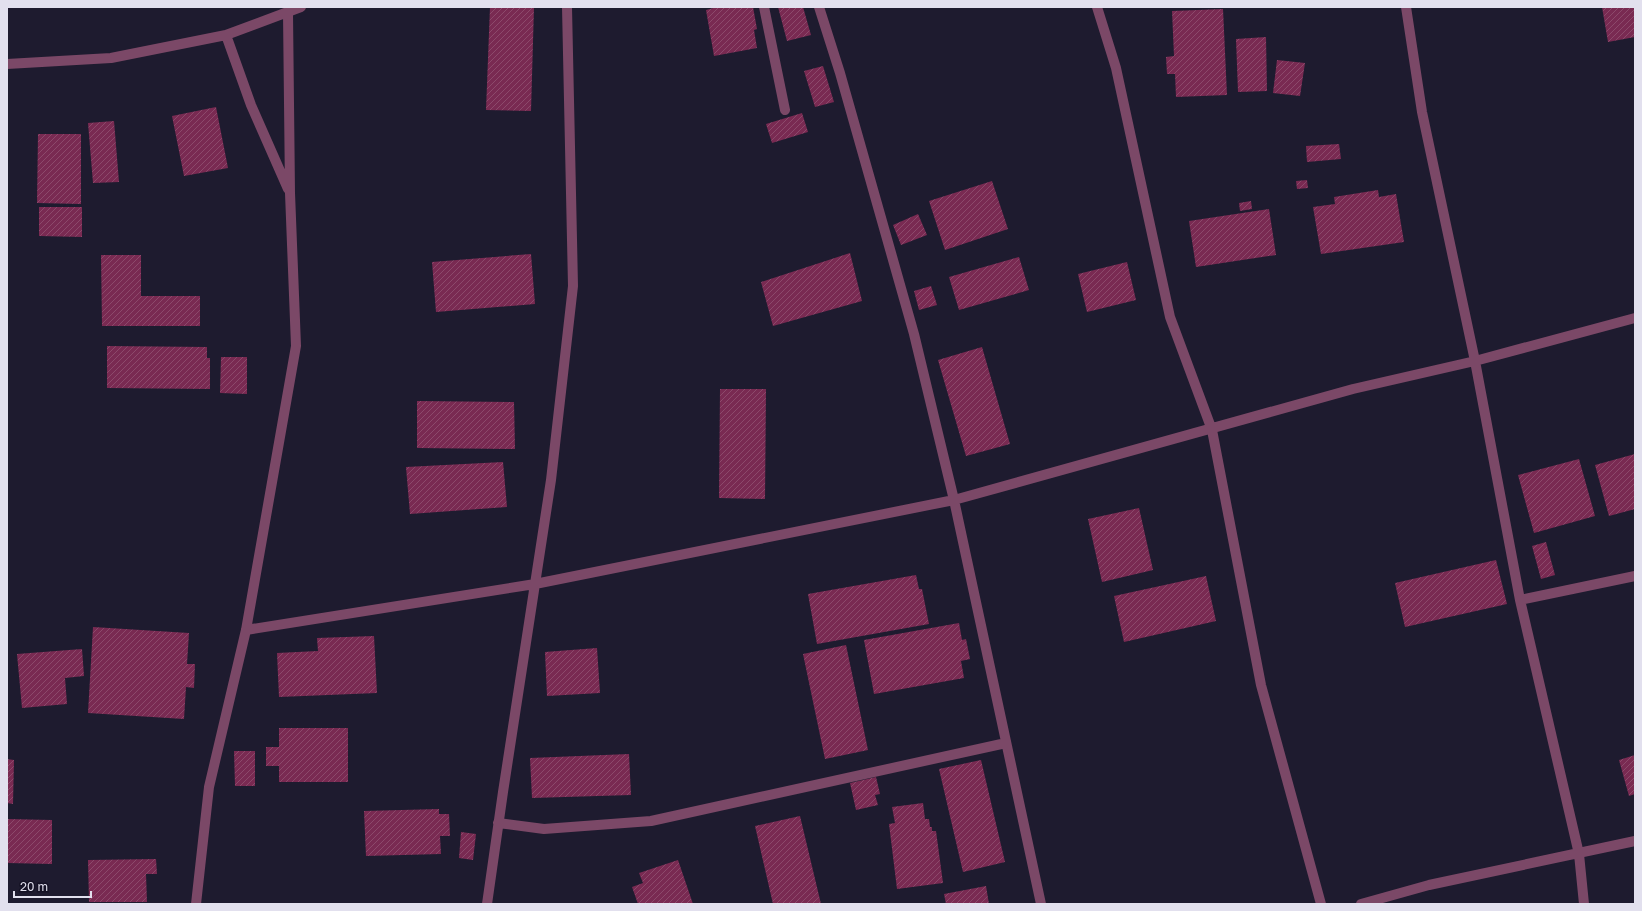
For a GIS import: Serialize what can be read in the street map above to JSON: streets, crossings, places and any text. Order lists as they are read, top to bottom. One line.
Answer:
{"scale_bar":"20 m"}
